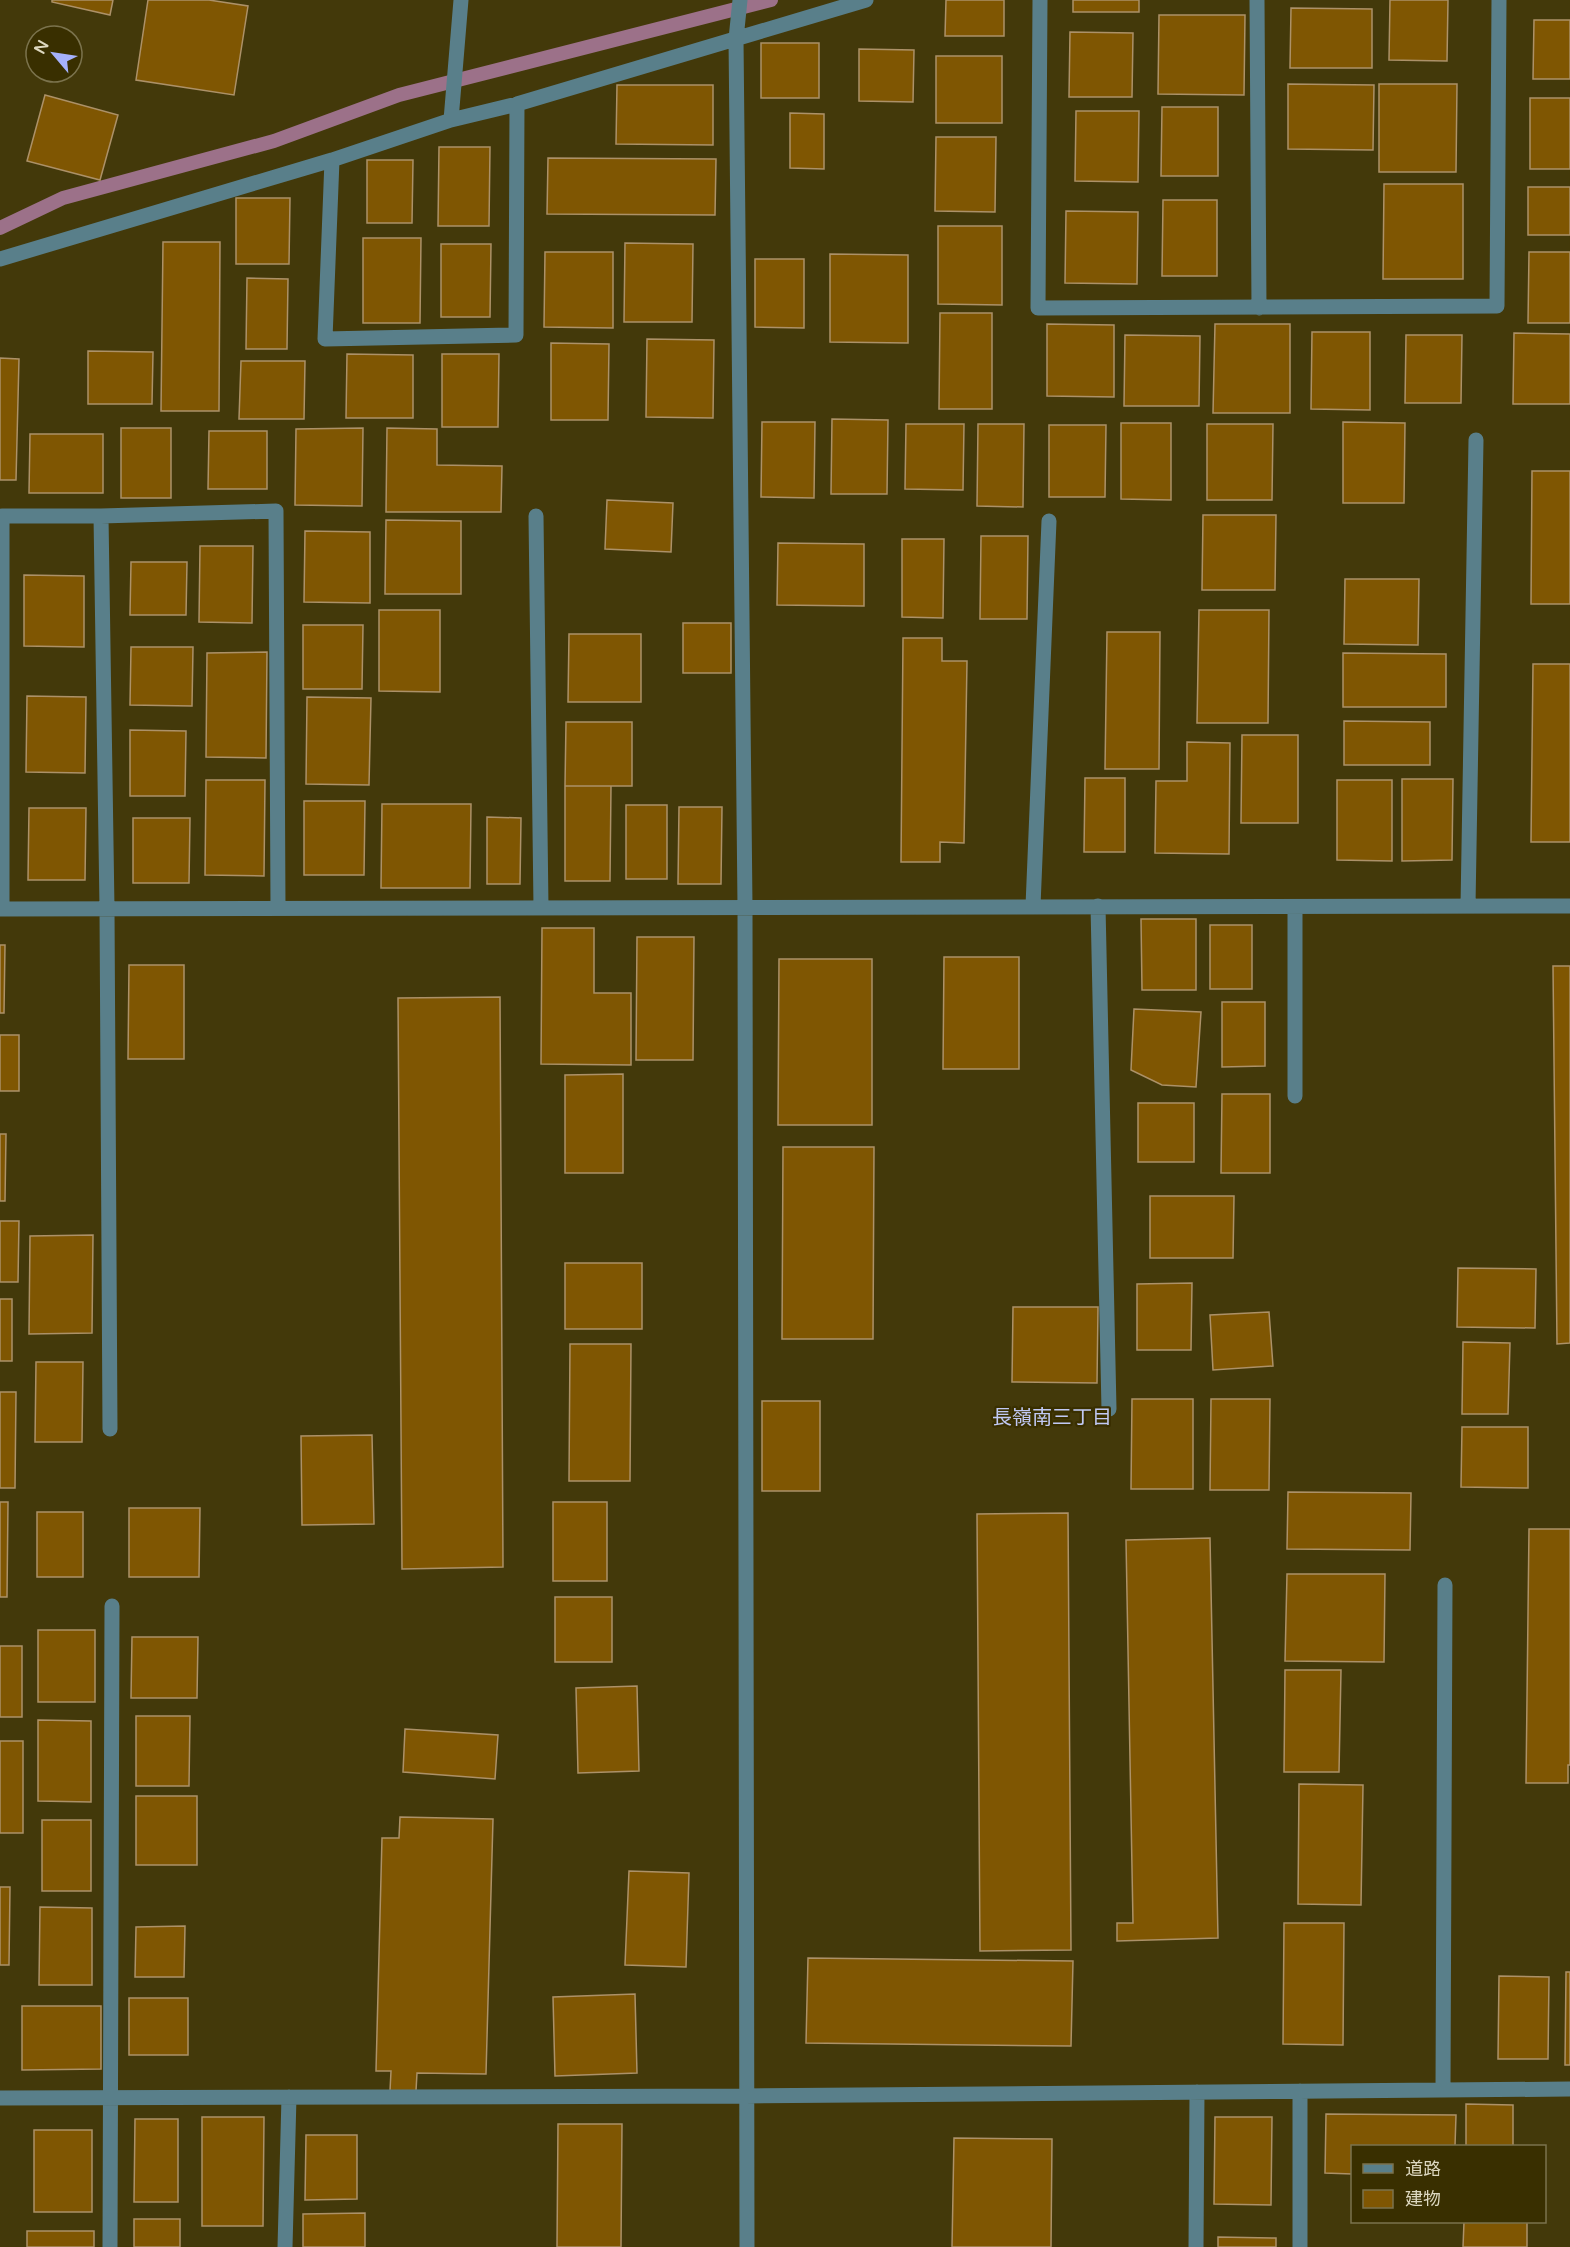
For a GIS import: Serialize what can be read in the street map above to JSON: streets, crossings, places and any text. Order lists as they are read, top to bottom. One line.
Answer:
{"districts":["長嶺南三丁目"],"legend":["道路","建物"],"north":"top left"}
